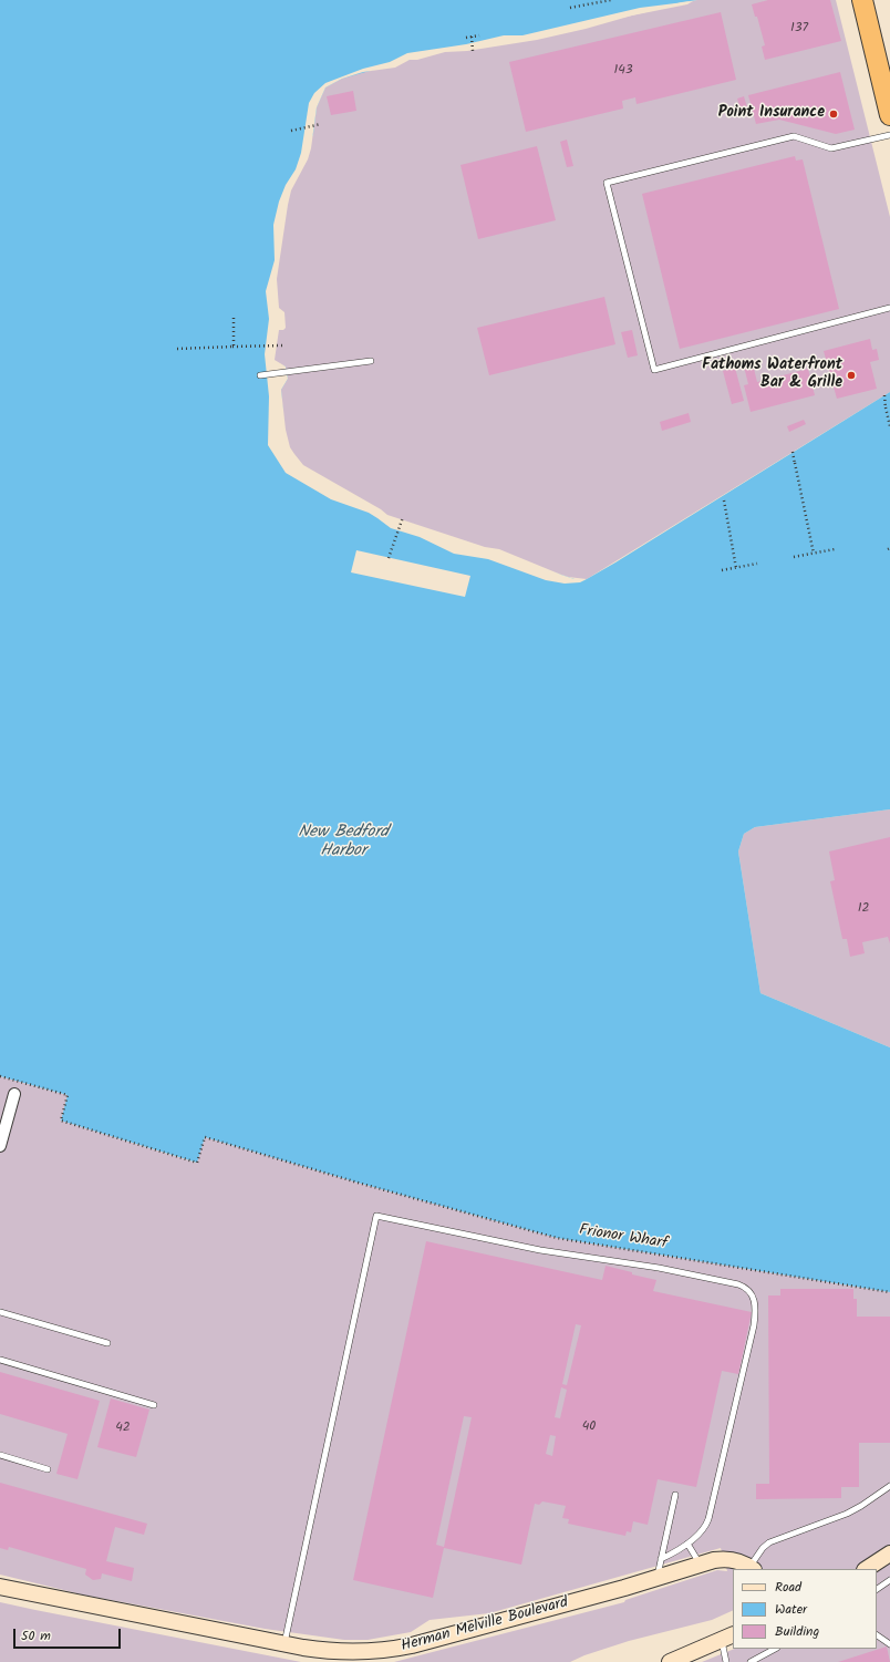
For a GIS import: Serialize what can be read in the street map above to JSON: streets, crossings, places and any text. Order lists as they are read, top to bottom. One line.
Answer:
{"streets":{"street":["Herman Melville Boulevard"],"path":["Frionor Wharf"]},"water":["New Bedford Harbor"],"places":["Point Insurance","Fathoms Waterfront Bar & Grille"],"house_numbers":["137","143","12","40","42"],"legend":["Road","Water","Building"],"scale_bar":"50 m"}
